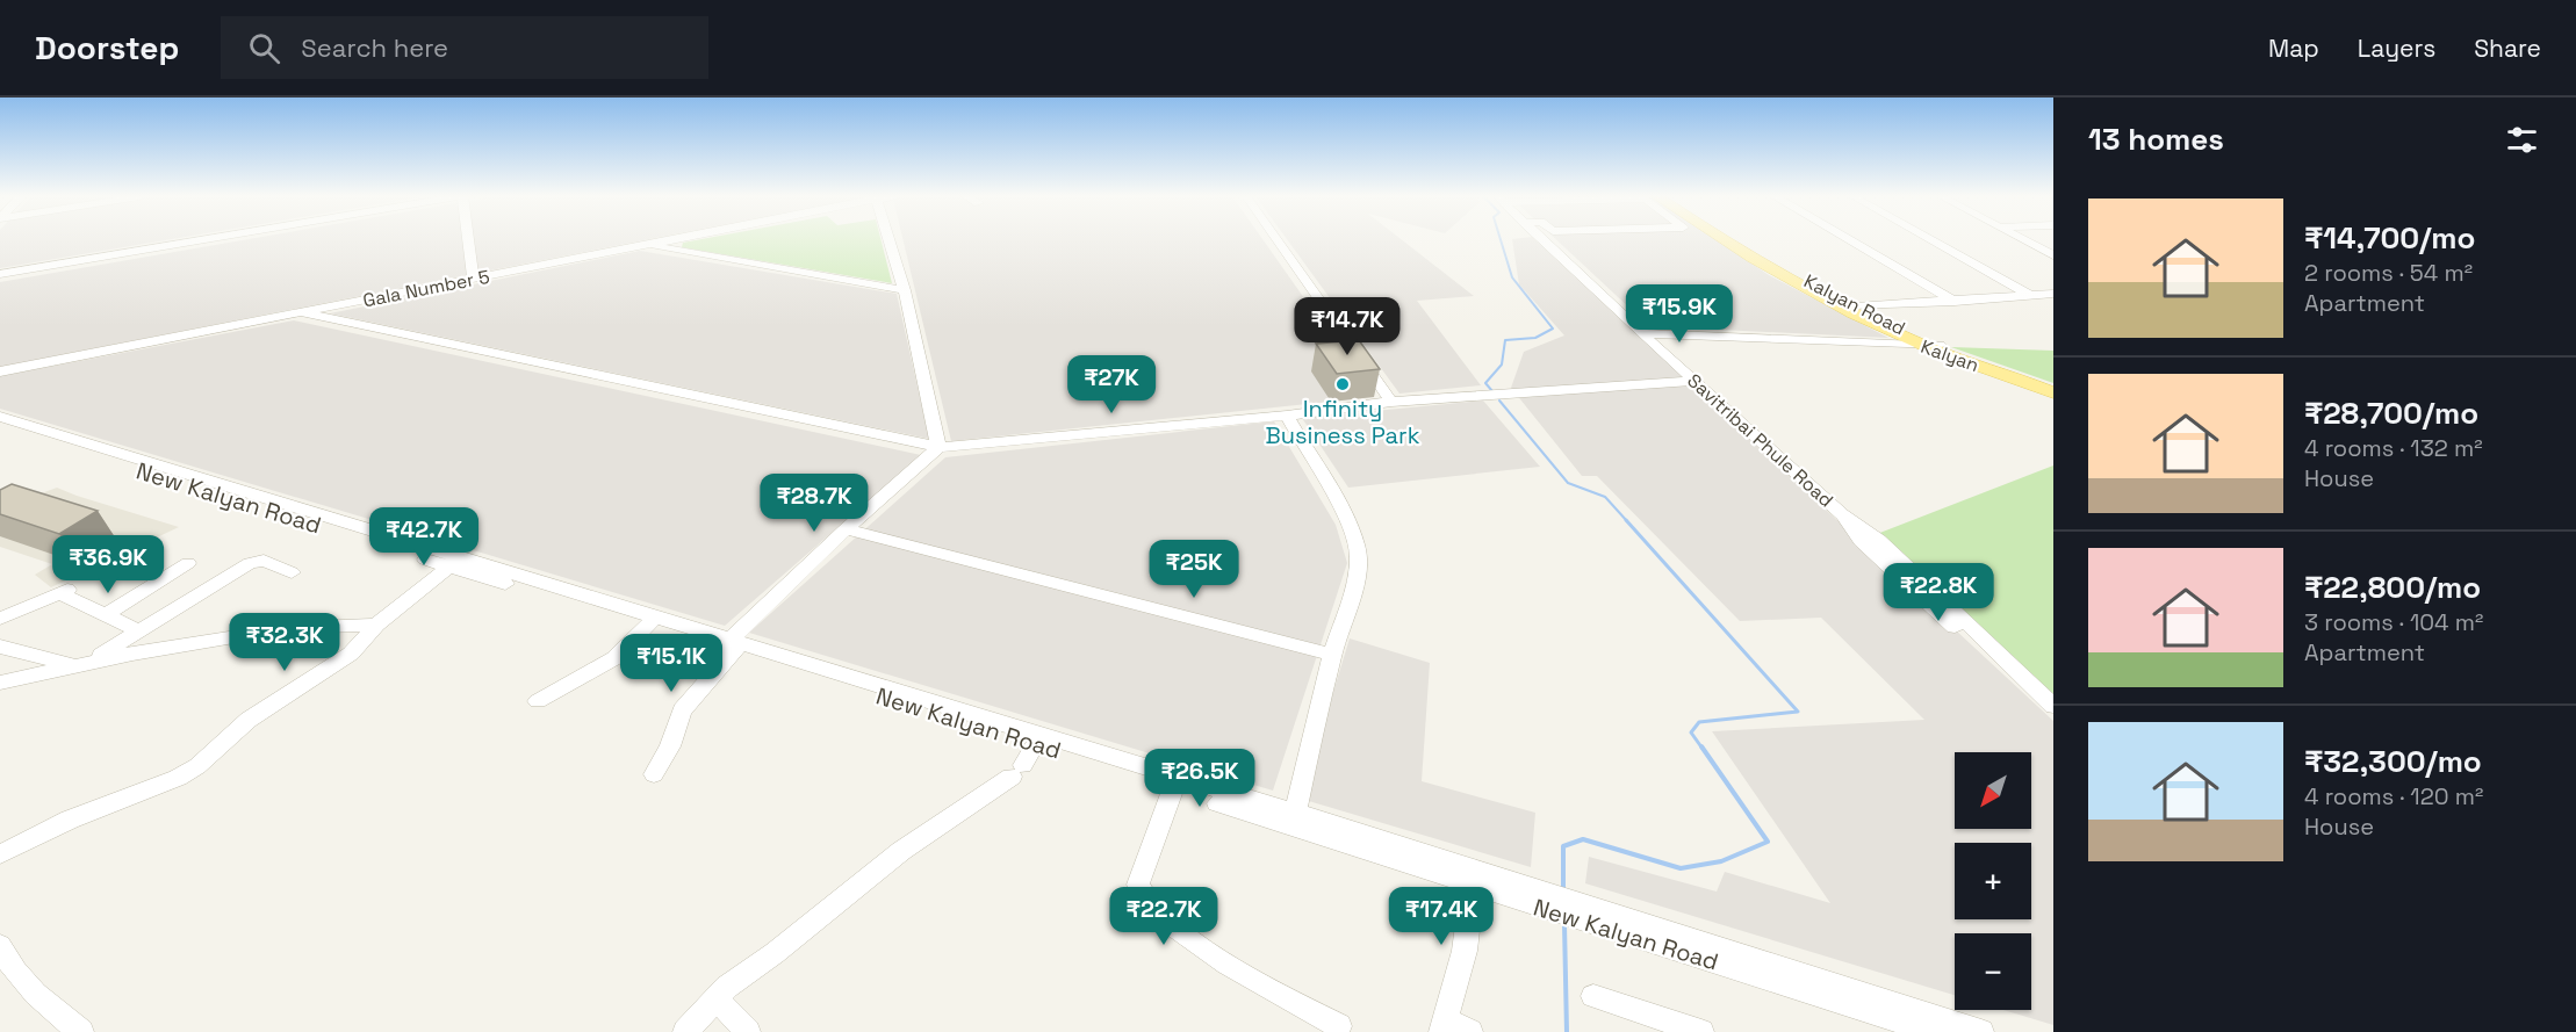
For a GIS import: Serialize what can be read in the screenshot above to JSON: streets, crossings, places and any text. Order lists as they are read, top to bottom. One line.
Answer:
{"streets":{"main road":["Kalyan Road","Kalyan"],"street":["Gala Number 5","Savitribai Phule Road","New Kalyan Road"]},"crossings":[["Kalyan Road","Kalyan"]],"places":["Infinity Business Park"],"north":"bottom left","page":{"header":"Doorstep","search":"Search here","nav":["Map","Layers","Share"],"heading":"13 homes","list":[{"name":"₹14,700/mo","note":"2 rooms · 54 m² · Apartment"},{"name":"₹28,700/mo","note":"4 rooms · 132 m² · House"},{"name":"₹22,800/mo","note":"3 rooms · 104 m² · Apartment"},{"name":"₹32,300/mo","note":"4 rooms · 120 m² · House"}],"price":["₹15.9K","₹14.7K","₹27K","₹28.7K","₹42.7K","₹36.9K","₹25K","₹22.8K","₹32.3K","₹15.1K","₹26.5K","₹22.7K","₹17.4K"],"map_buttons":["+","−"]}}
